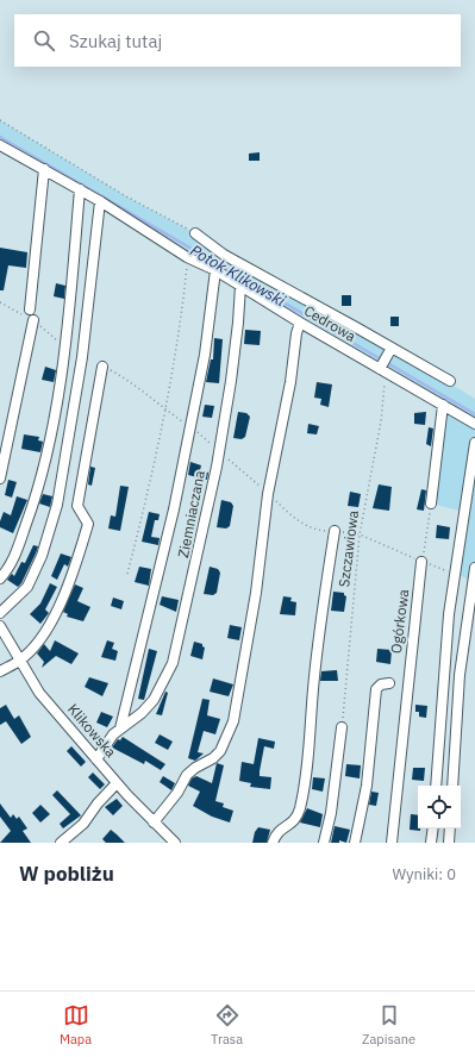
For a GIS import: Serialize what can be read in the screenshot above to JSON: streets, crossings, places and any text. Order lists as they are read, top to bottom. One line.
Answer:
{"streets":{"street":["Cedrowa","Ziemniaczana","Ogórkowa","Klikowska"],"path":["Szczawiowa"]},"crossings":[["Cedrowa","Ziemniaczana"],["Cedrowa","Szczawiowa"],["Ziemniaczana","Klikowska"]],"water":["Potok Klikowski"],"page":{"search":"Szukaj tutaj","heading":["W pobliżu","Wyniki: 0"],"nav":["Mapa","Trasa","Zapisane"]}}
